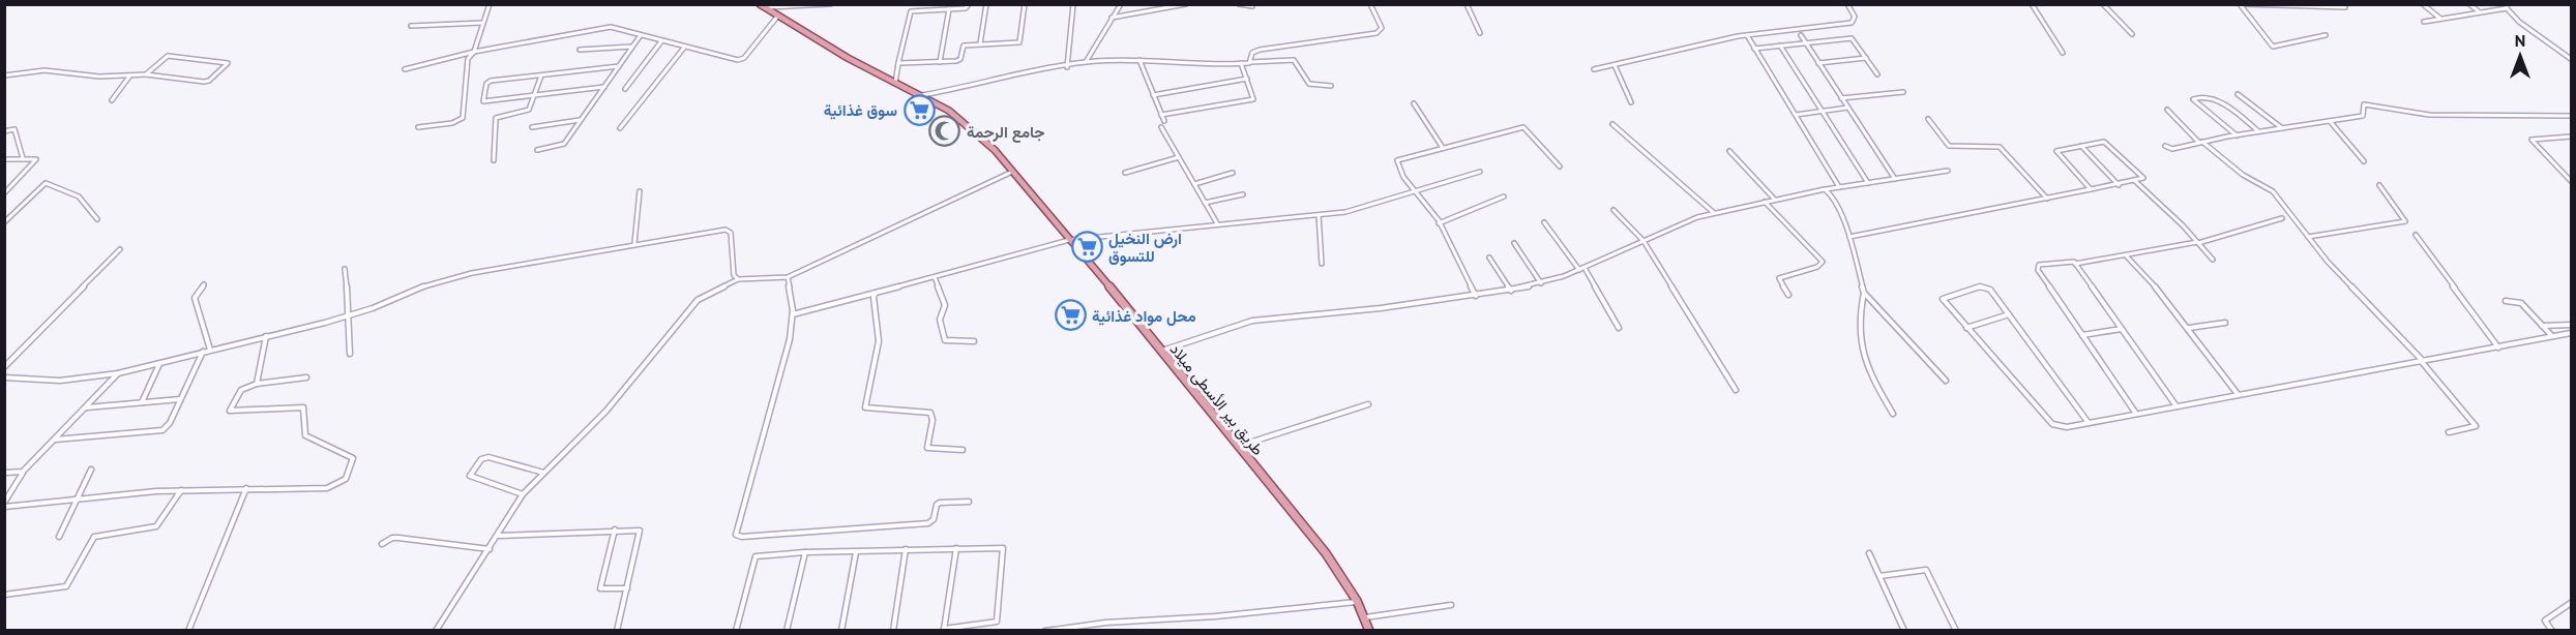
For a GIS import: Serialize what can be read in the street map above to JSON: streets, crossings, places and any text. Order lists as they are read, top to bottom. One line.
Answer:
{"streets":{"main road":["طريق بير الأسطى ميلاد"]},"places":{"supermarket":["سوق غذائية","ارض النخيل للتسوق","محل مواد غذائية"],"mosque":["جامع الرحمة"]},"north":"top"}
